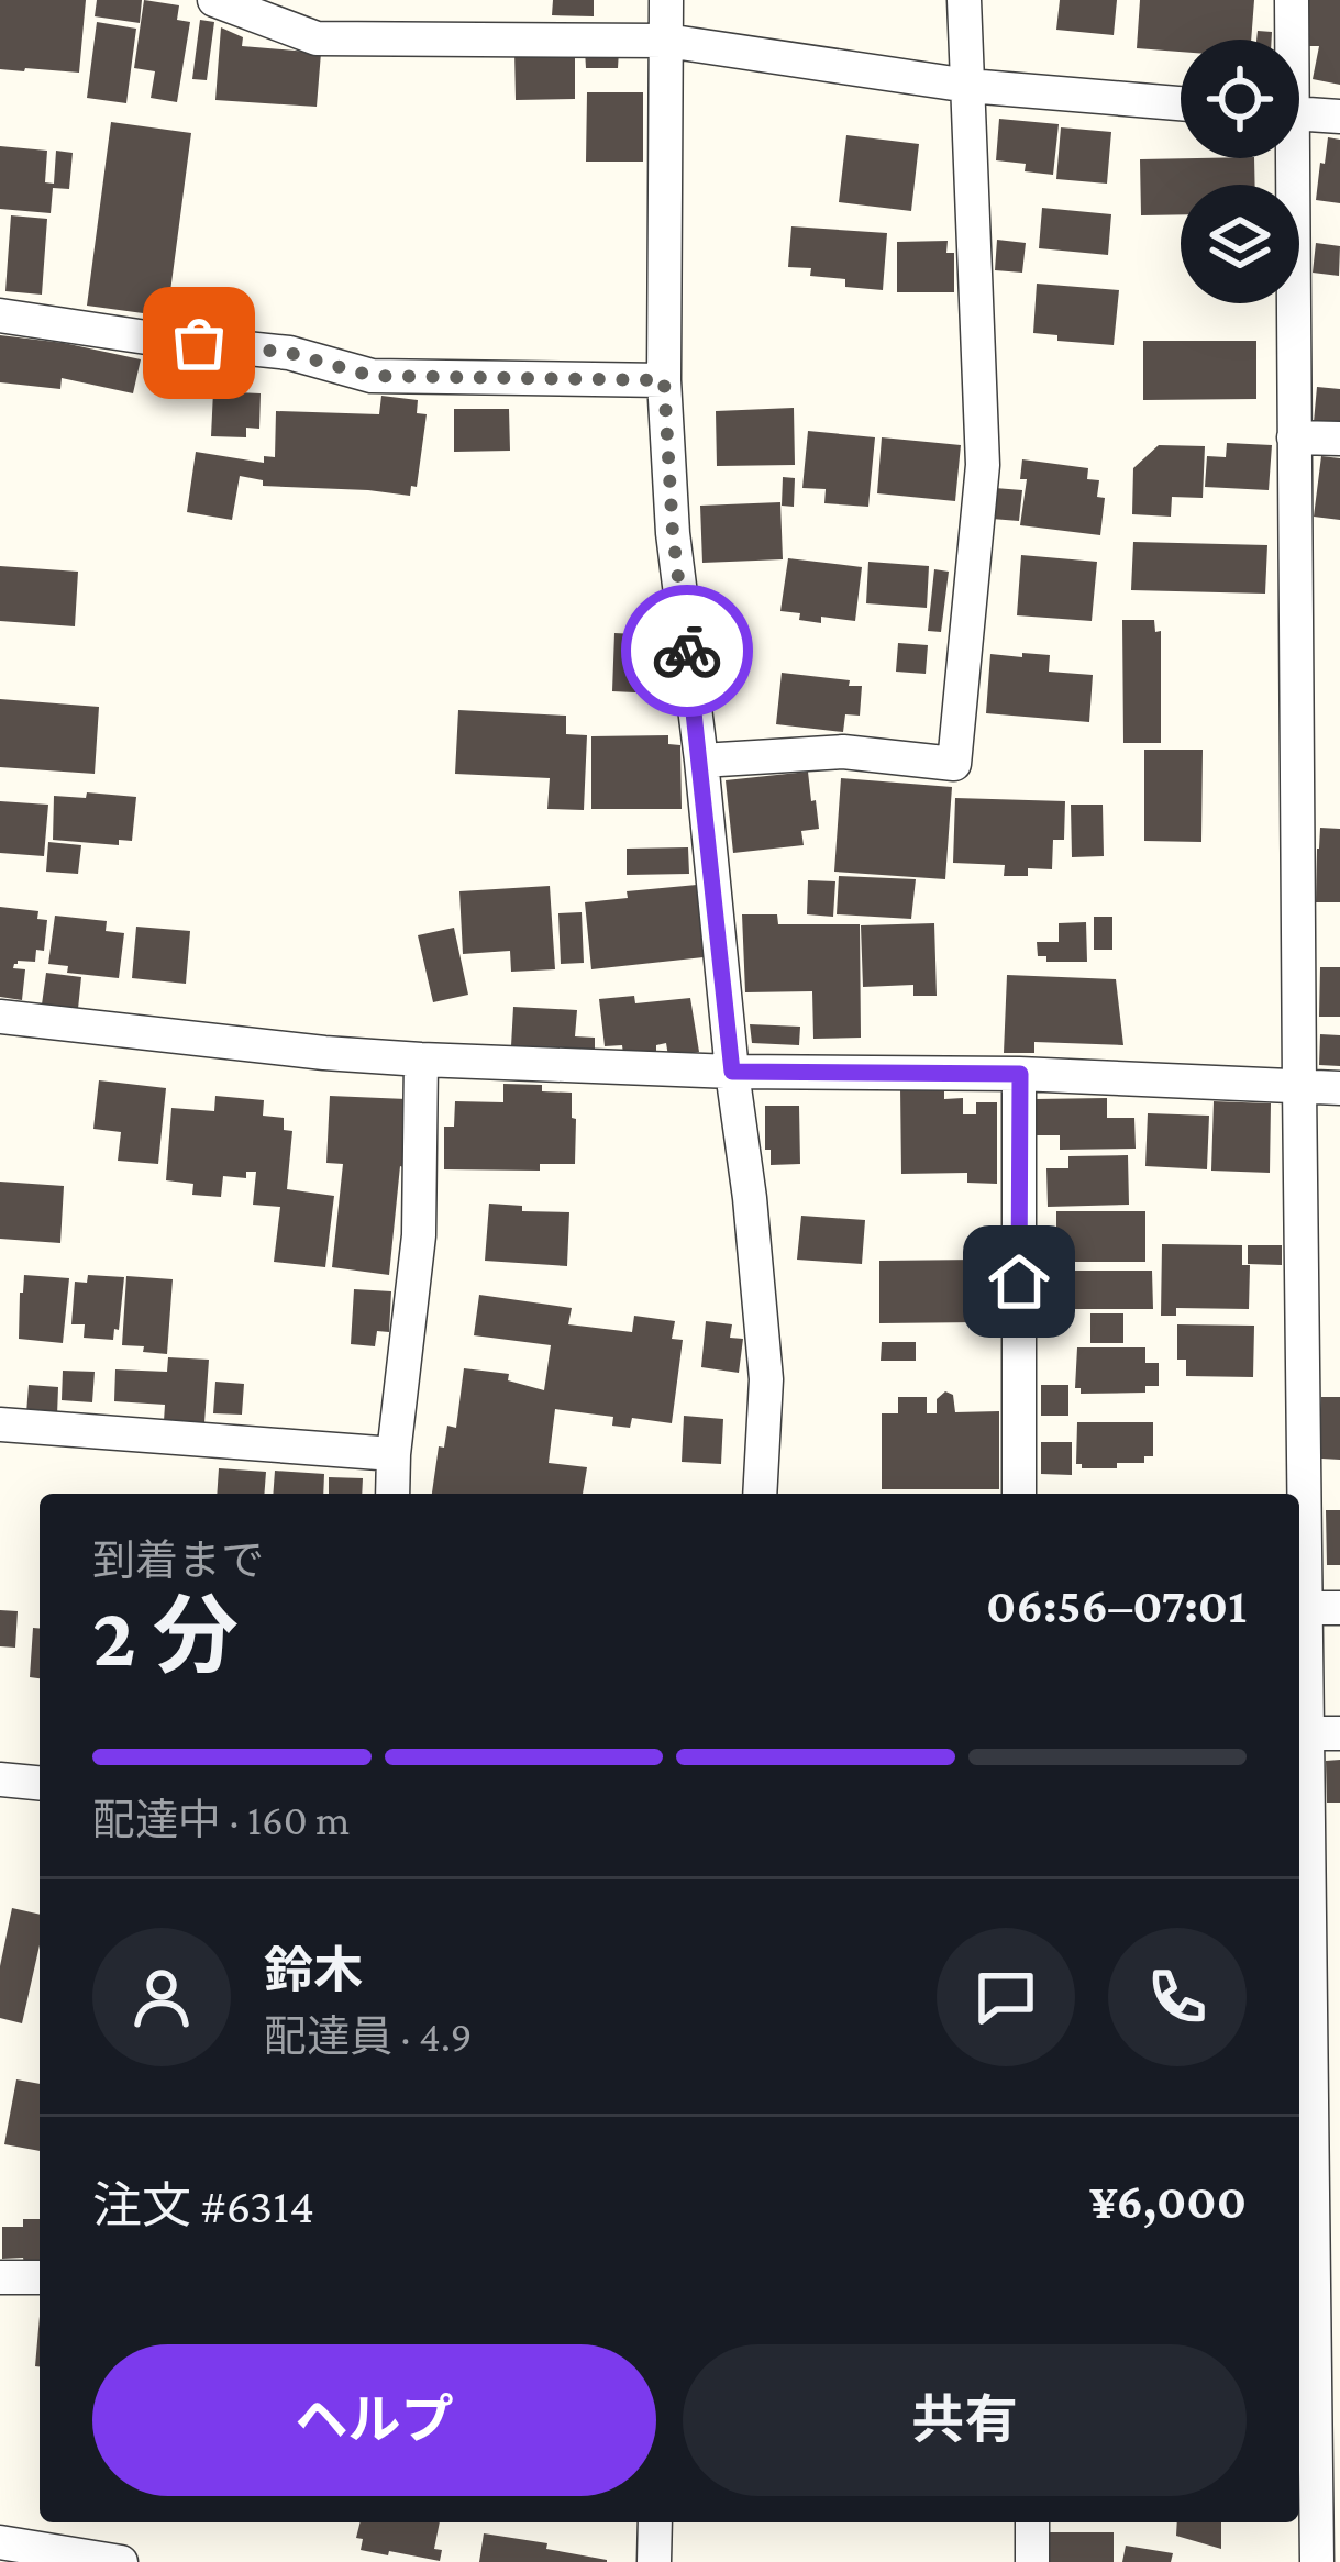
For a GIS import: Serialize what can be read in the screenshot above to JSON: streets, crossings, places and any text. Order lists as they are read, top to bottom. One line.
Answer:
{"page":{"heading":["2 分","到着まで","06:56–07:01"],"panel":["鈴木","配達員 · 4.9","注文 #6314","¥6,000"],"bar":"配達中 · 160 m","buttons":["ヘルプ","共有"]}}
